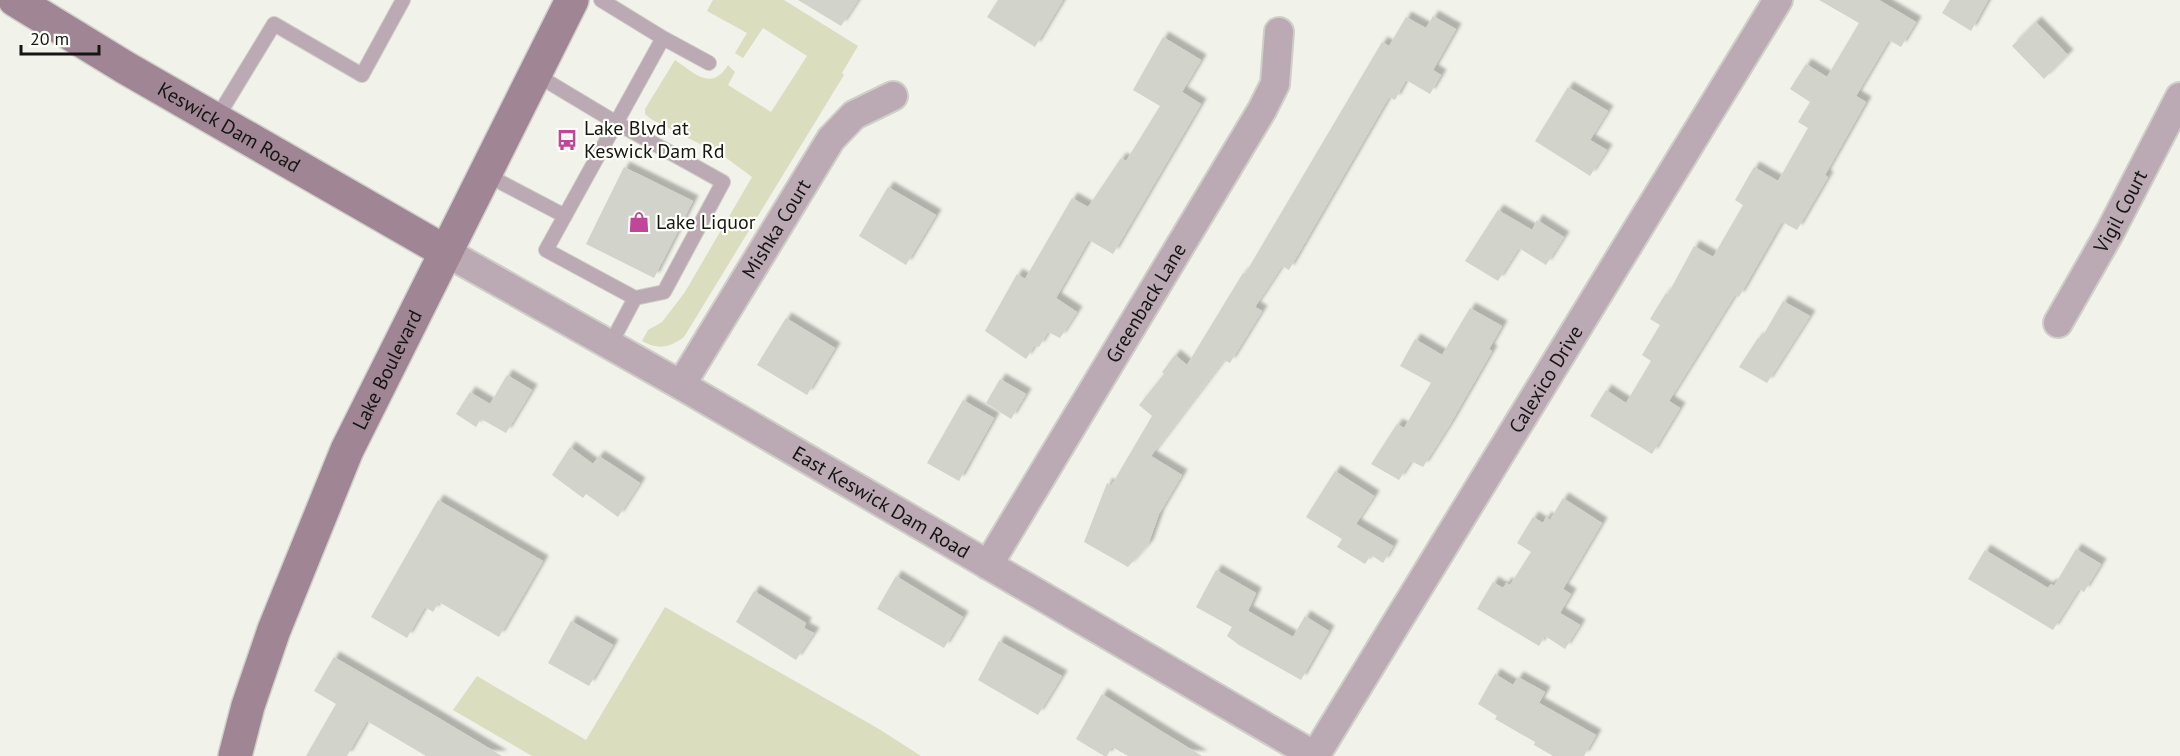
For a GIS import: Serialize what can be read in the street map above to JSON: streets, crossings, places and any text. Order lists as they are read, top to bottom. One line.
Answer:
{"streets":{"main road":["Keswick Dam Road","Lake Boulevard"],"street":["Vigil Court","Mishka Court","Greenback Lane","Calexico Drive","East Keswick Dam Road"]},"crossings":[["Keswick Dam Road","Lake Boulevard"],["Keswick Dam Road","East Keswick Dam Road"],["Mishka Court","East Keswick Dam Road"],["Greenback Lane","East Keswick Dam Road"],["Lake Boulevard","East Keswick Dam Road"],["Calexico Drive","East Keswick Dam Road"]],"places":{"bus stop":["Lake Blvd at Keswick Dam Rd"],"shop":["Lake Liquor"]},"scale_bar":"20 m"}
